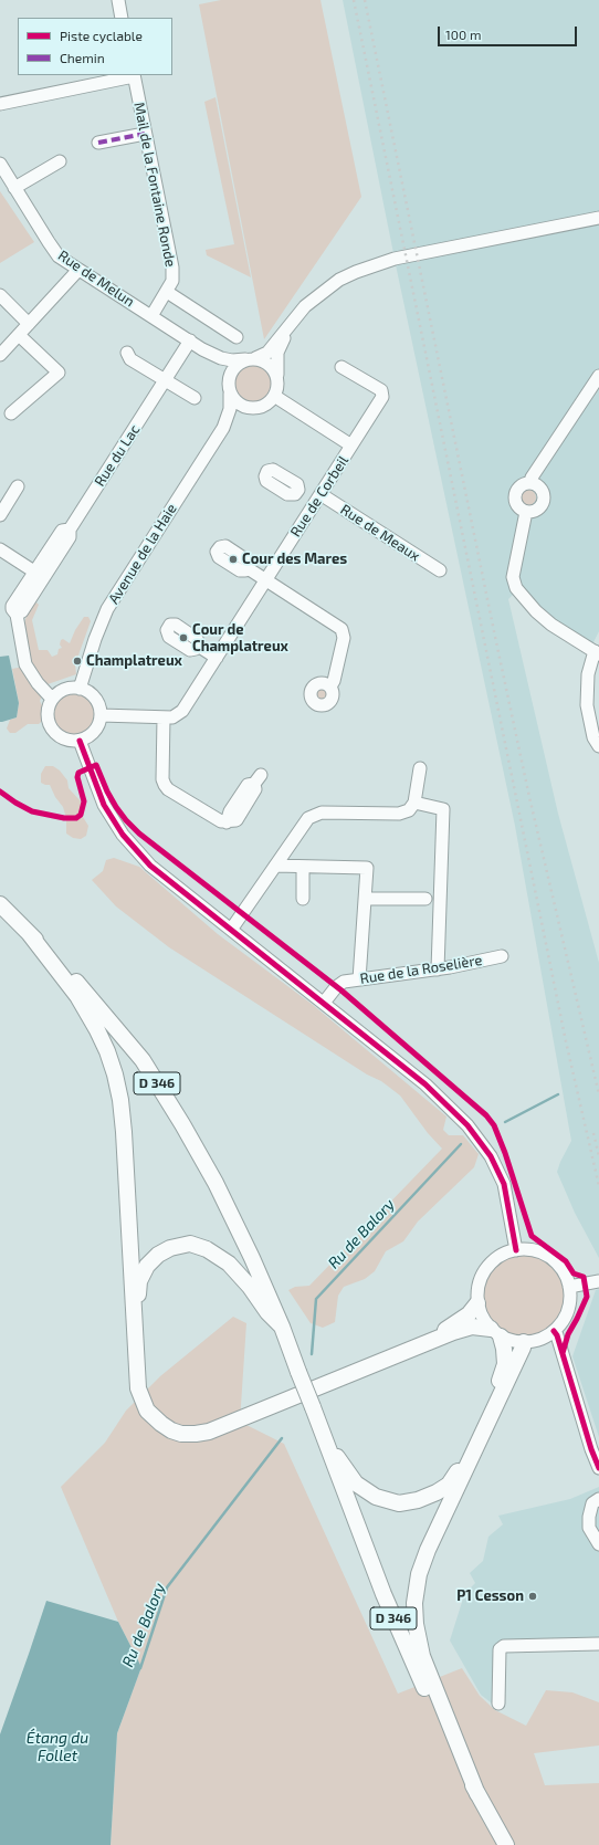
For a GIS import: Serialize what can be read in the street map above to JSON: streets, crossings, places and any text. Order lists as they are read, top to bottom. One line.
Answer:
{"streets":{"main road":["D 346"],"street":["Mail de la Fontaine Ronde","Rue de Melun","Rue du Lac","Rue de Corbeil","Rue de Meaux","Avenue de la Haie","Rue de la Roselière"]},"crossings":[["Mail de la Fontaine Ronde","Rue de Melun"],["Rue de Melun","Rue du Lac"],["Rue de Melun","Rue de Corbeil"],["Rue de Melun","Avenue de la Haie"],["Rue du Lac","Rue de Corbeil"],["Rue du Lac","Avenue de la Haie"],["Rue de Corbeil","Rue de Meaux"],["Rue de Corbeil","Avenue de la Haie"]],"water":["Ru de Balory","Étang du Follet"],"places":["Cour des Mares","Cour de Champlatreux","Champlatreux","P1 Cesson"],"legend":["Piste cyclable","Chemin"],"scale_bar":"100 m"}
